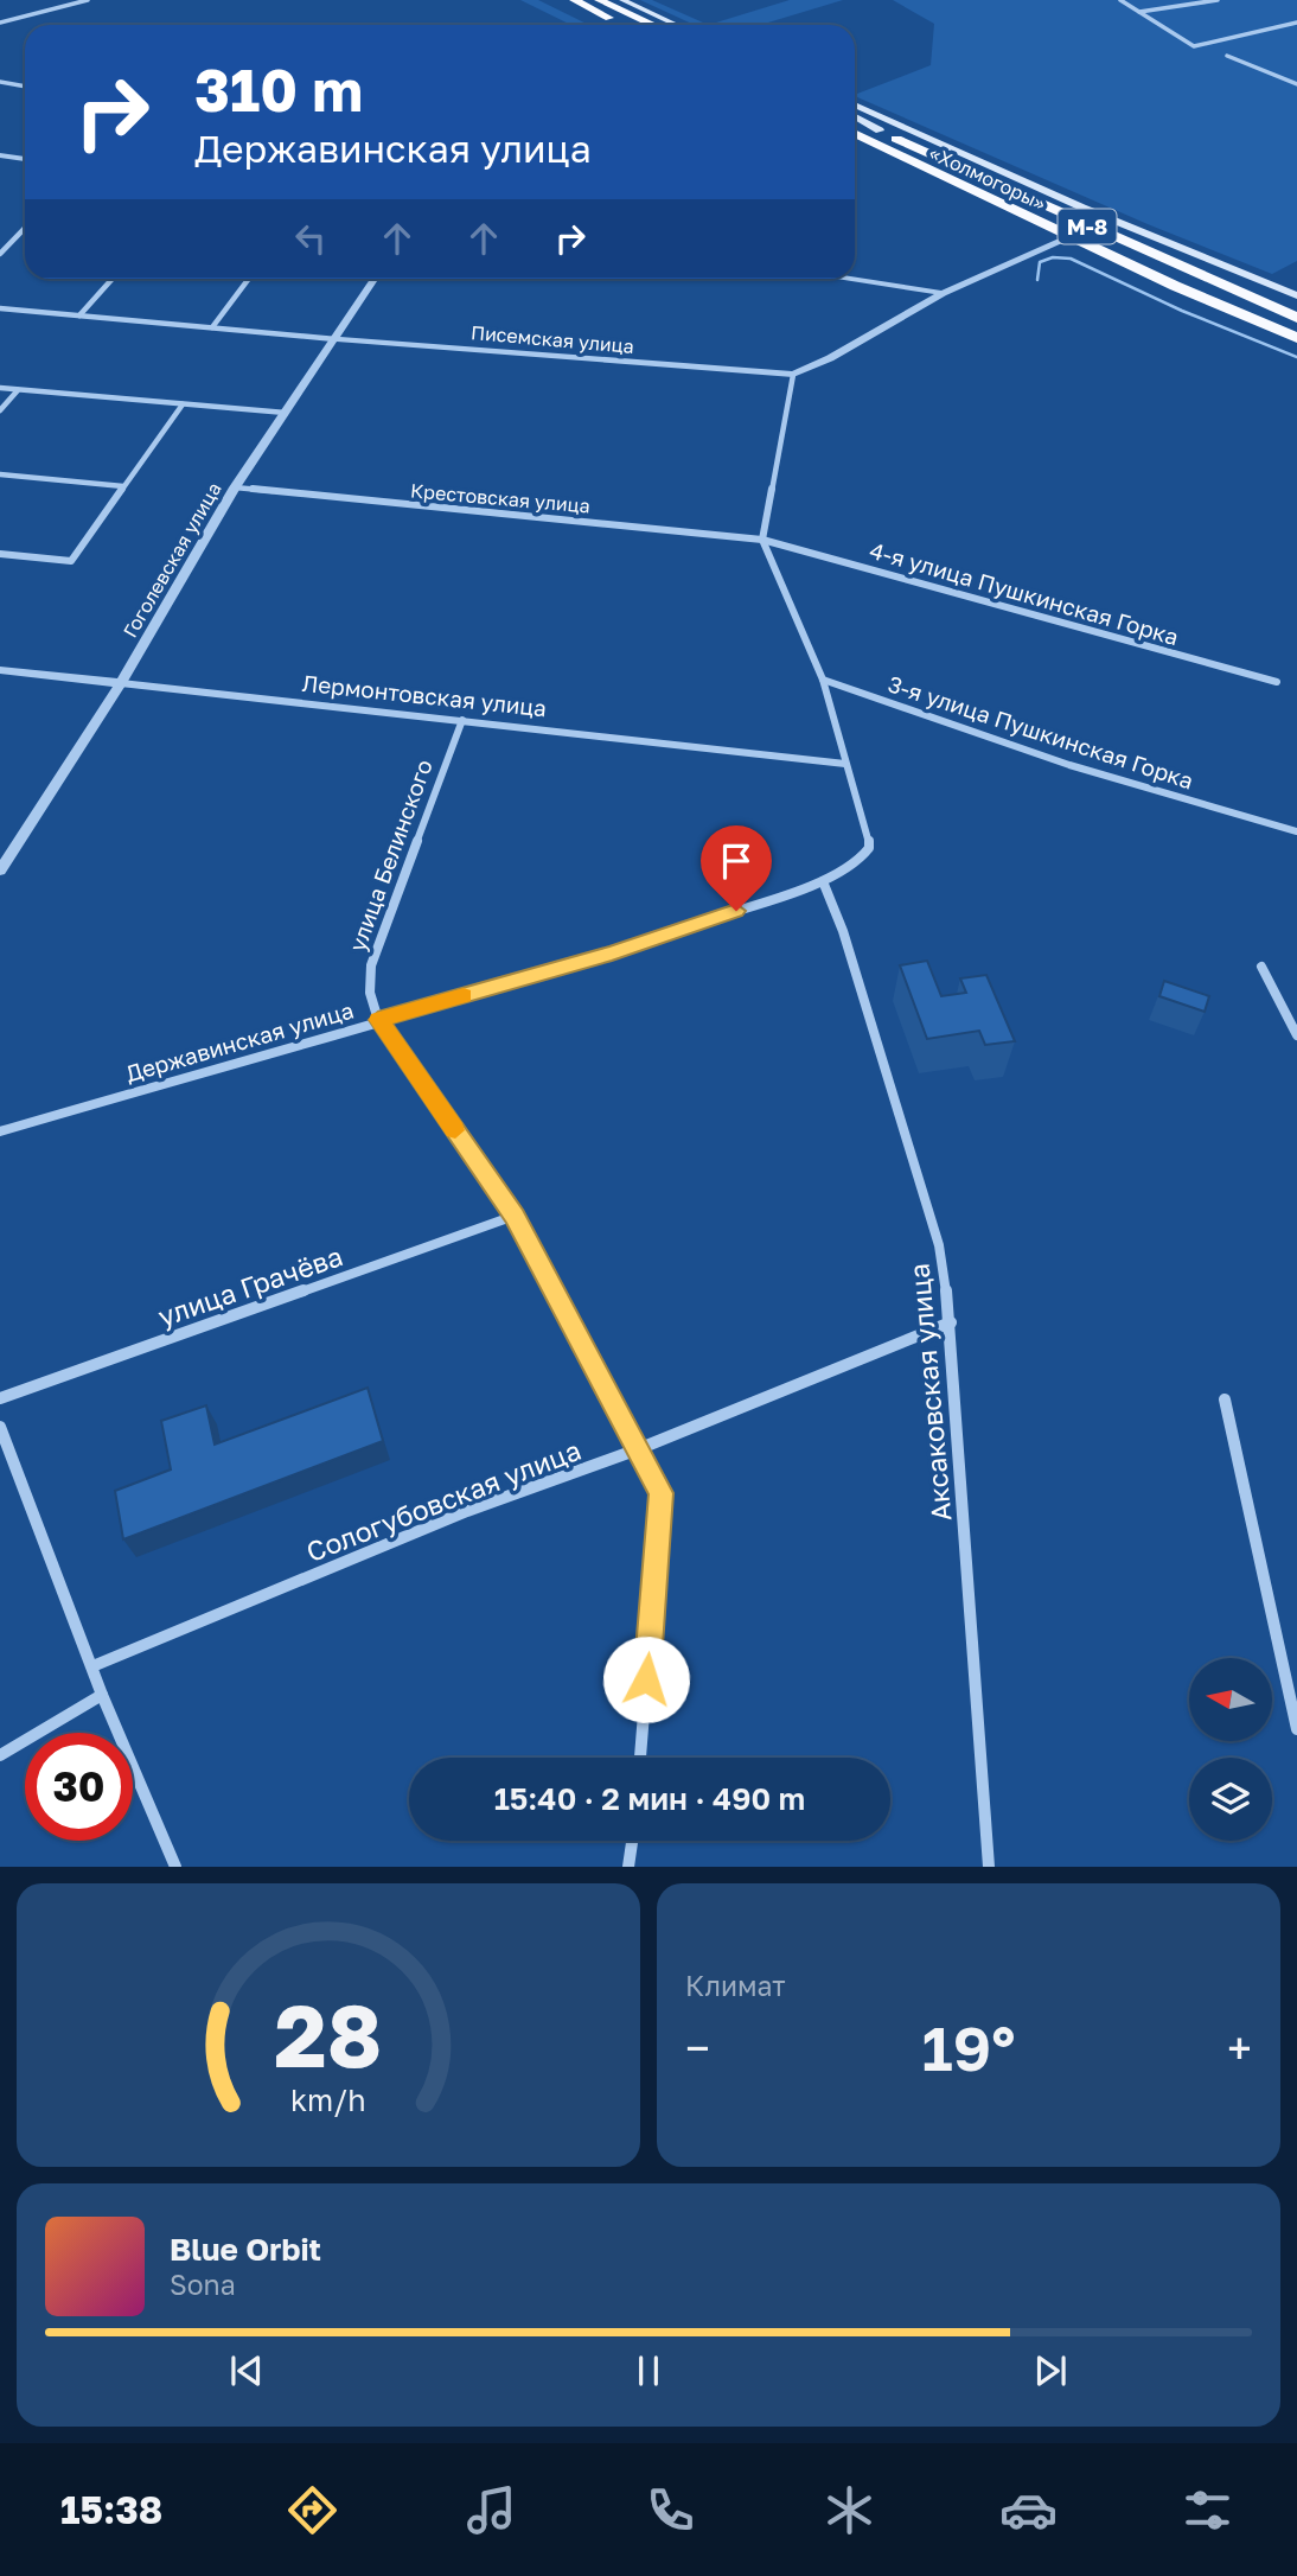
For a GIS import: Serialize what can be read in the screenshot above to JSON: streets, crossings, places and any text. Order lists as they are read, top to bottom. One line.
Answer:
{"streets":{"highway":["«Холмогоры»","М-8"],"street":["Писемская улица","Крестовская улица","Гоголевская улица","4-я улица Пушкинская Горка","Лермонтовская улица","3-я улица Пушкинская Горка","улица Белинского","Державинская улица","улица Грачёва","Аксаковская улица","Сологубовская улица"]},"crossings":[["«Холмогоры»","Писемская улица"],["Писемская улица","Гоголевская улица"],["Крестовская улица","Гоголевская улица"],["Крестовская улица","4-я улица Пушкинская Горка"],["Гоголевская улица","Лермонтовская улица"],["Лермонтовская улица","улица Белинского"],["Лермонтовская улица","Державинская улица"],["улица Белинского","Державинская улица"],["улица Белинского","улица Грачёва"],["улица Белинского","Сологубовская улица"],["Державинская улица","Аксаковская улица"],["Аксаковская улица","Сологубовская улица"]],"north":"left","page":{"turn":["310 m","Державинская улица"],"limit":"30","trip":"15:40 · 2 мин · 490 m","tile":"Климат","heat":["−","19°","+"],"song":["Blue Orbit","Sona"],"tabs":"15:38","gauge":["28","km/h"]}}
